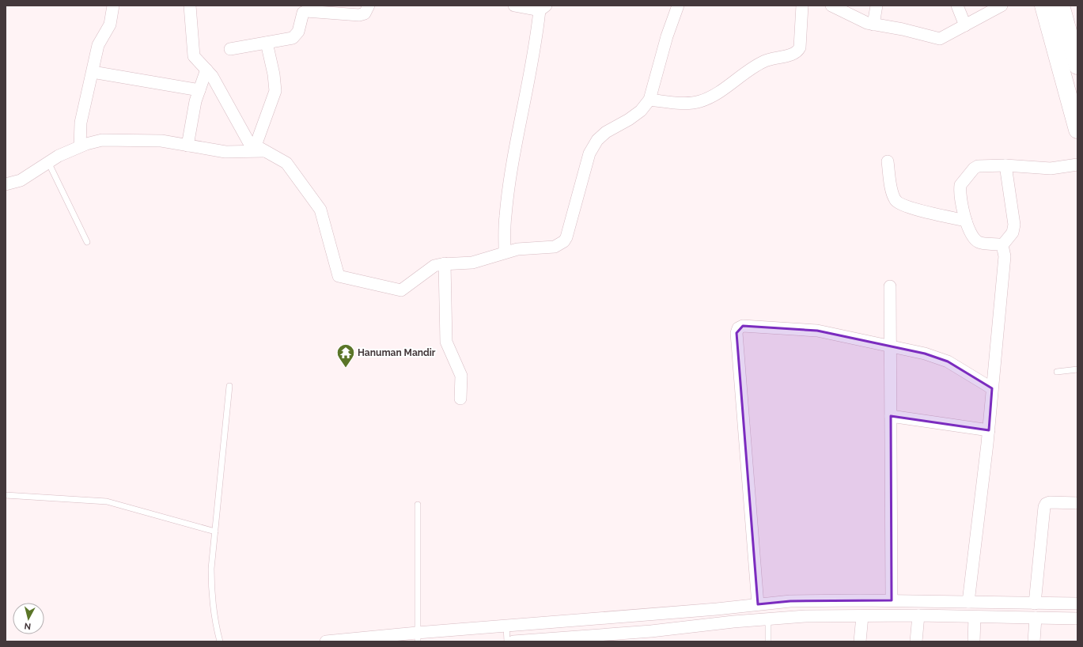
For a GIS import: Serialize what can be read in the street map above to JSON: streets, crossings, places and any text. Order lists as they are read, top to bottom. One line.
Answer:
{"places":{"temple":["Hanuman Mandir"]},"north":"bottom"}
